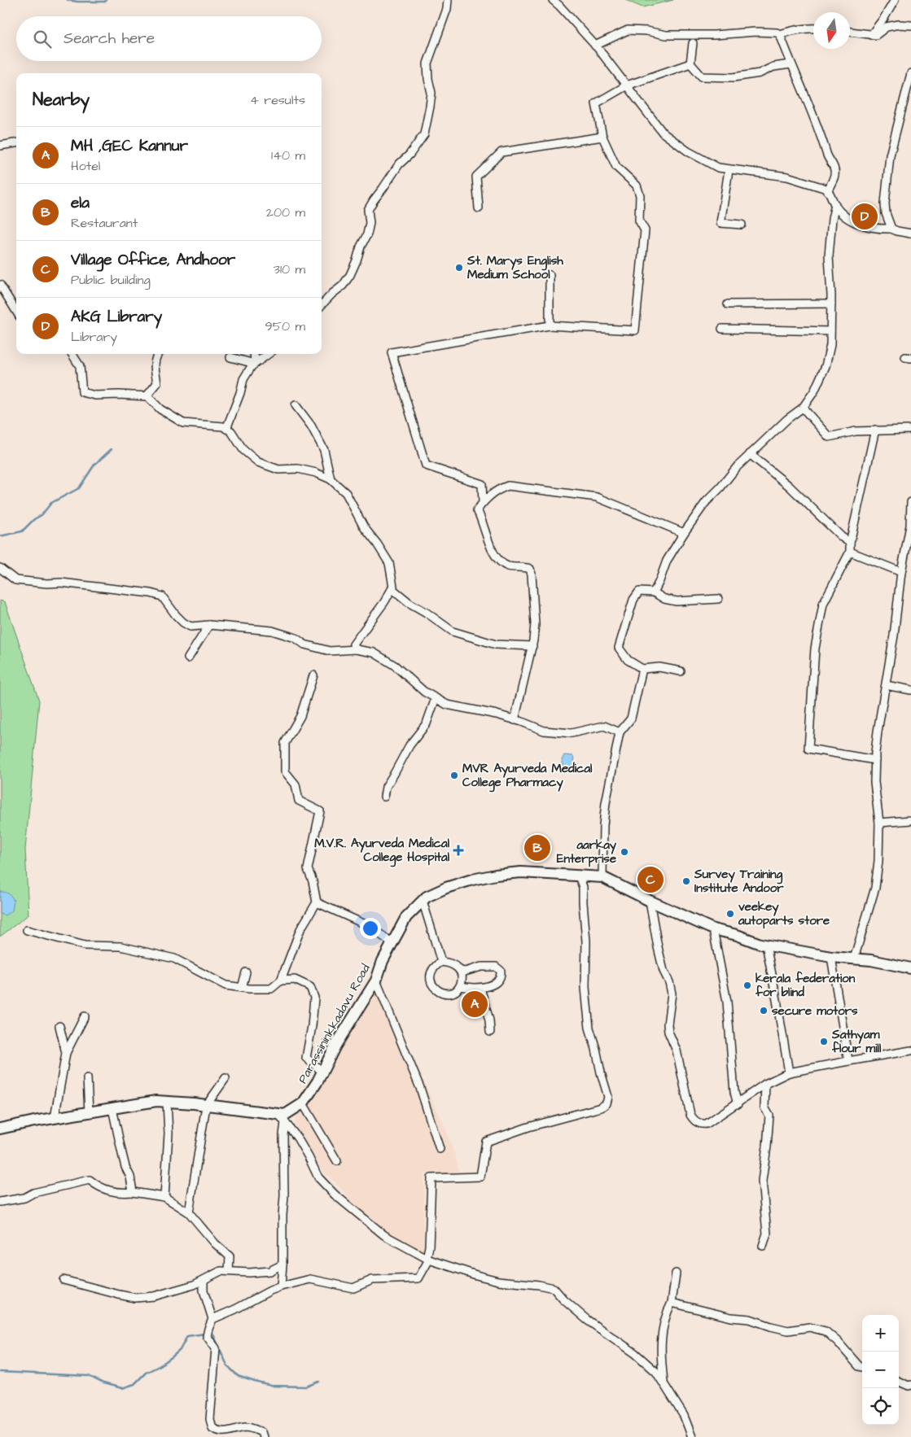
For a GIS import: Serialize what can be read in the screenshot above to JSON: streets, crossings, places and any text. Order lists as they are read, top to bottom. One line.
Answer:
{"streets":{"main road":["Parassininkkadavu Road"]},"places":{"other":["St. Marys English Medium School","MVR Ayurveda Medical College Pharmacy","aarkay Enterprise","Survey Training Institute Andoor","veekey autoparts store","kerala federation for blind","secure motors","Sathyam flour mill"],"health":["M.V.R. Ayurveda Medical College Hospital"]},"north":"bottom","page":{"search":"Search here","heading":["Nearby","4 results"],"list":[{"mark":"A","name":"MH ,GEC Kannur","note":"Hotel","value":"140 m"},{"mark":"B","name":"ela","note":"Restaurant","value":"200 m"},{"mark":"C","name":"Village Office, Andhoor","note":"Public building","value":"310 m"},{"mark":"D","name":"AKG Library","note":"Library","value":"950 m"}],"pins":["D","B","C","A"],"map_buttons":["+","−"]}}
